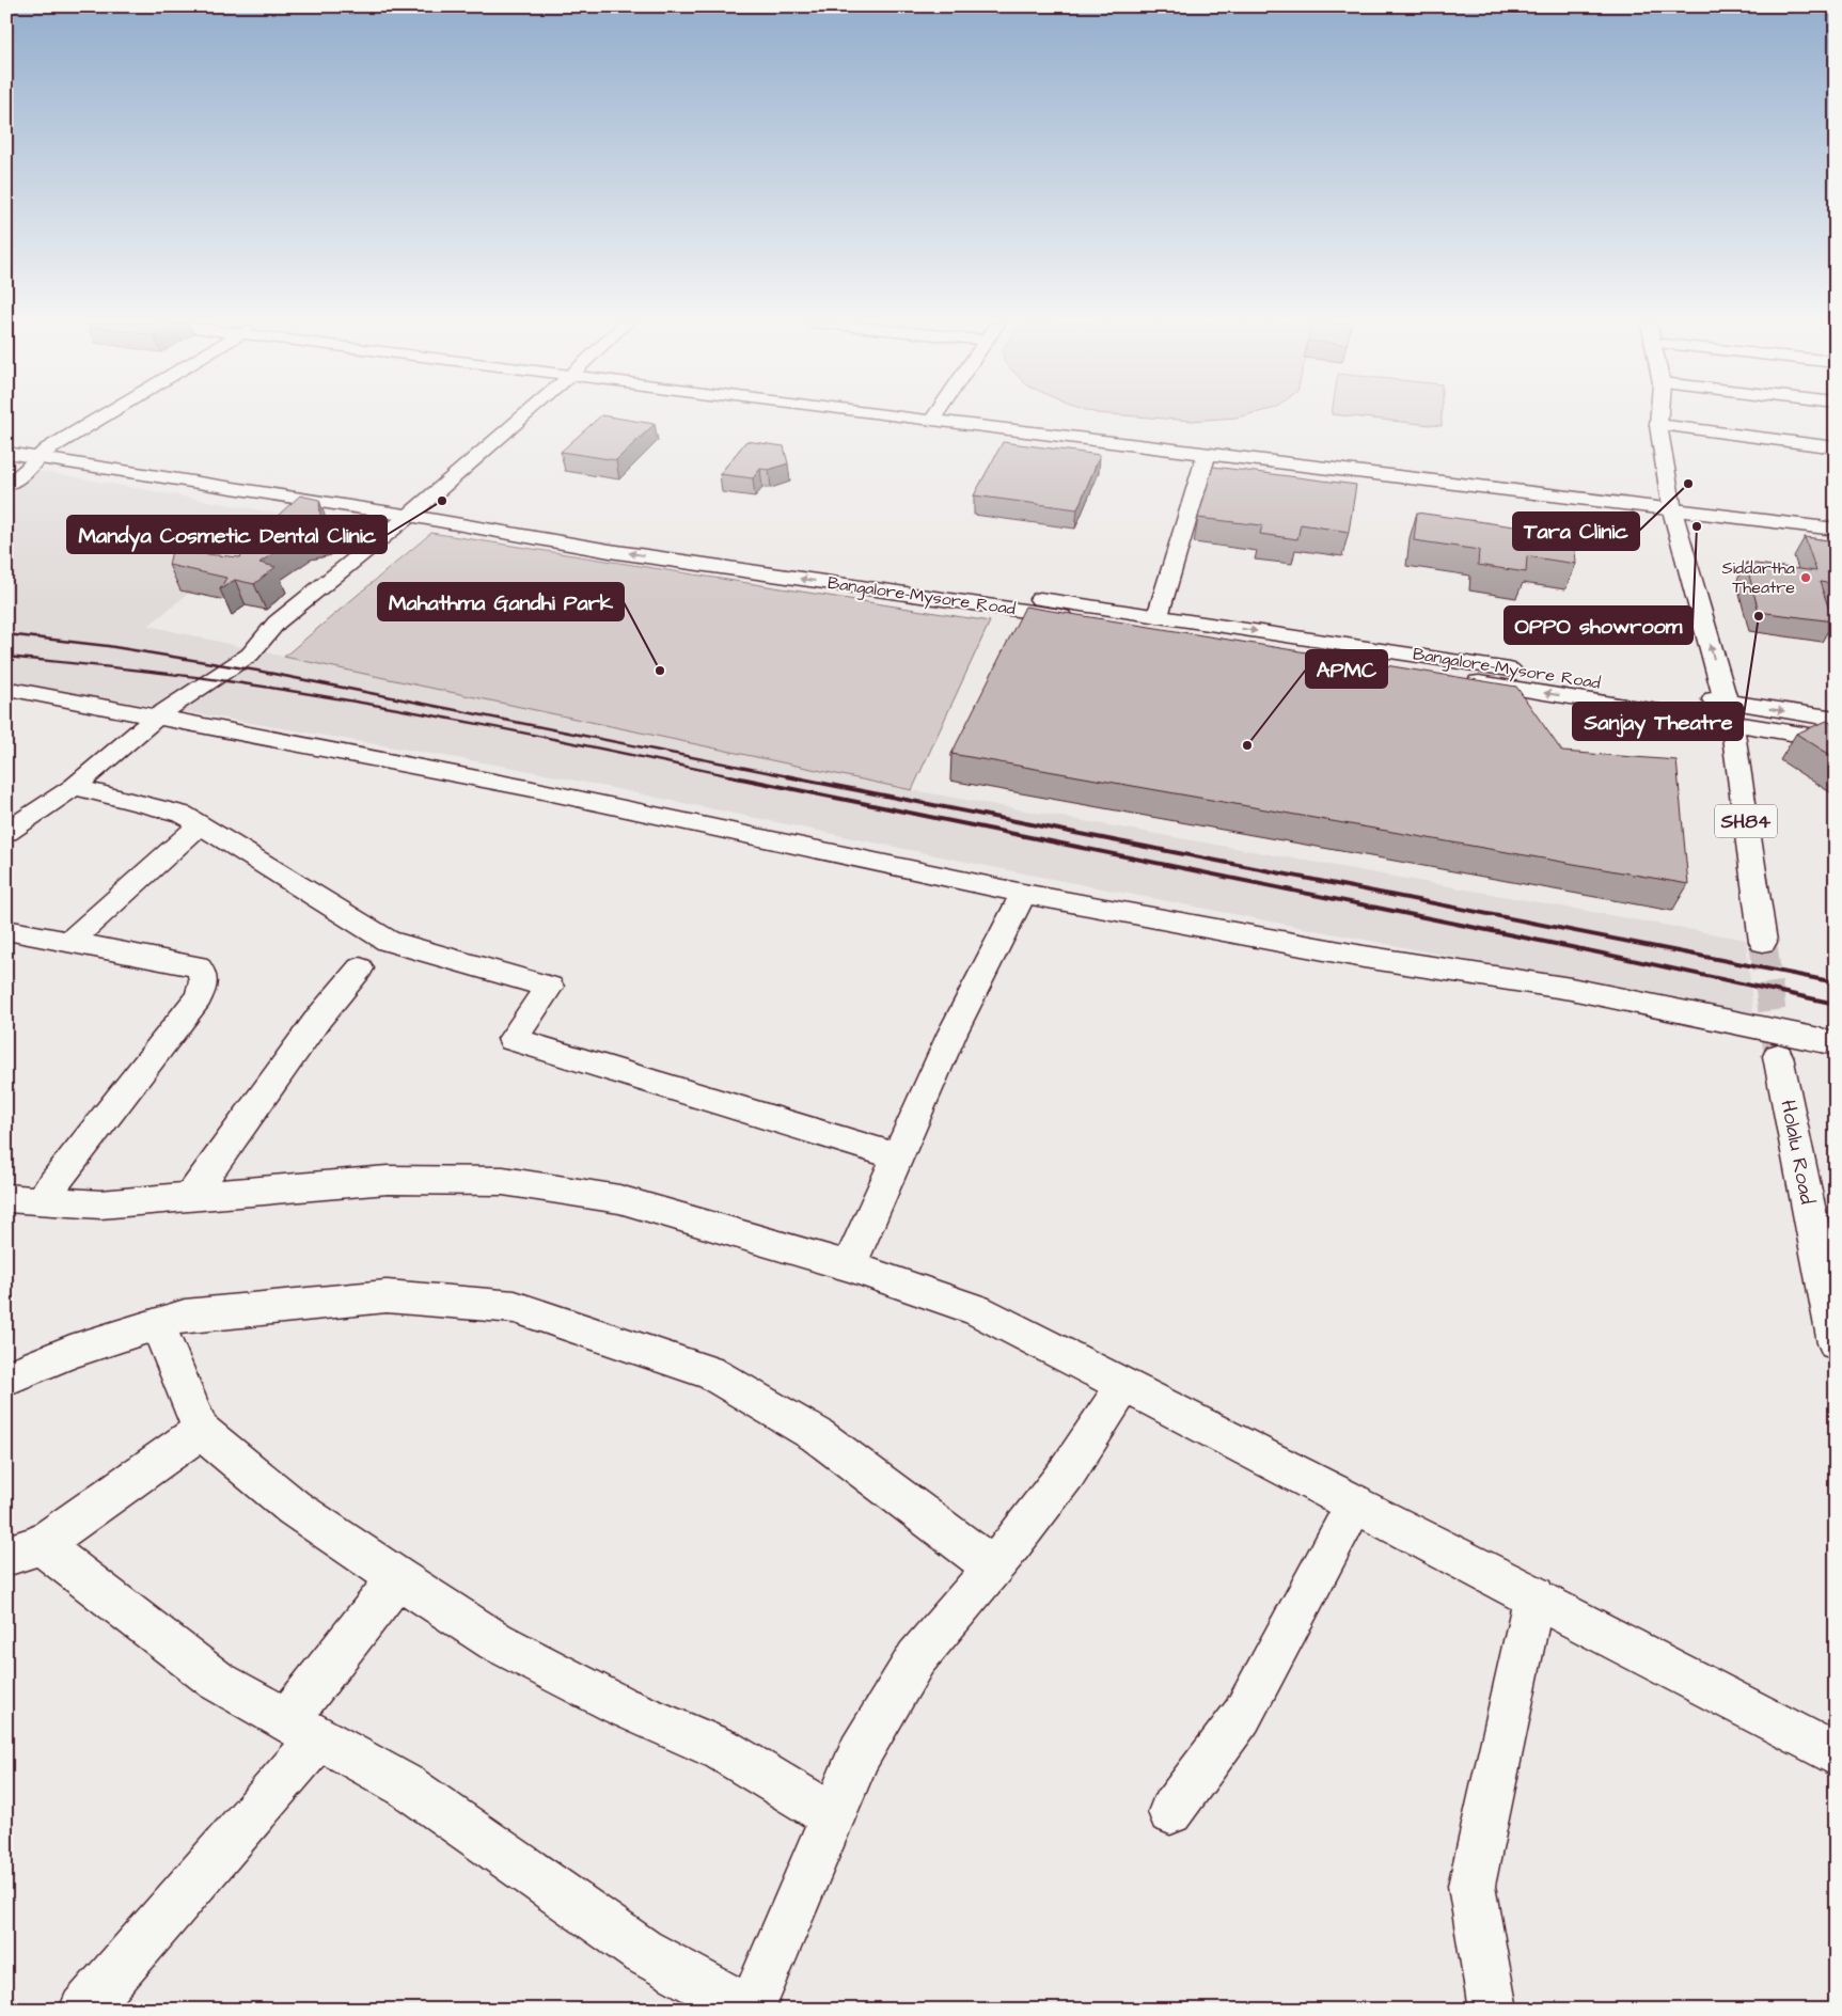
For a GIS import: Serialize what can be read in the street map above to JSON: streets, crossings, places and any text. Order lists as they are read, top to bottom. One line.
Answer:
{"streets":{"street":["Bangalore-Mysore Road","SH84","Holalu Road"]},"crossings":[["Bangalore-Mysore Road","SH84"]],"places":["Tara Clinic","Mandya Cosmetic Dental Clinic","OPPO showroom","Siddartha Theatre","Sanjay Theatre","Mahathma Gandhi Park","APMC"]}
